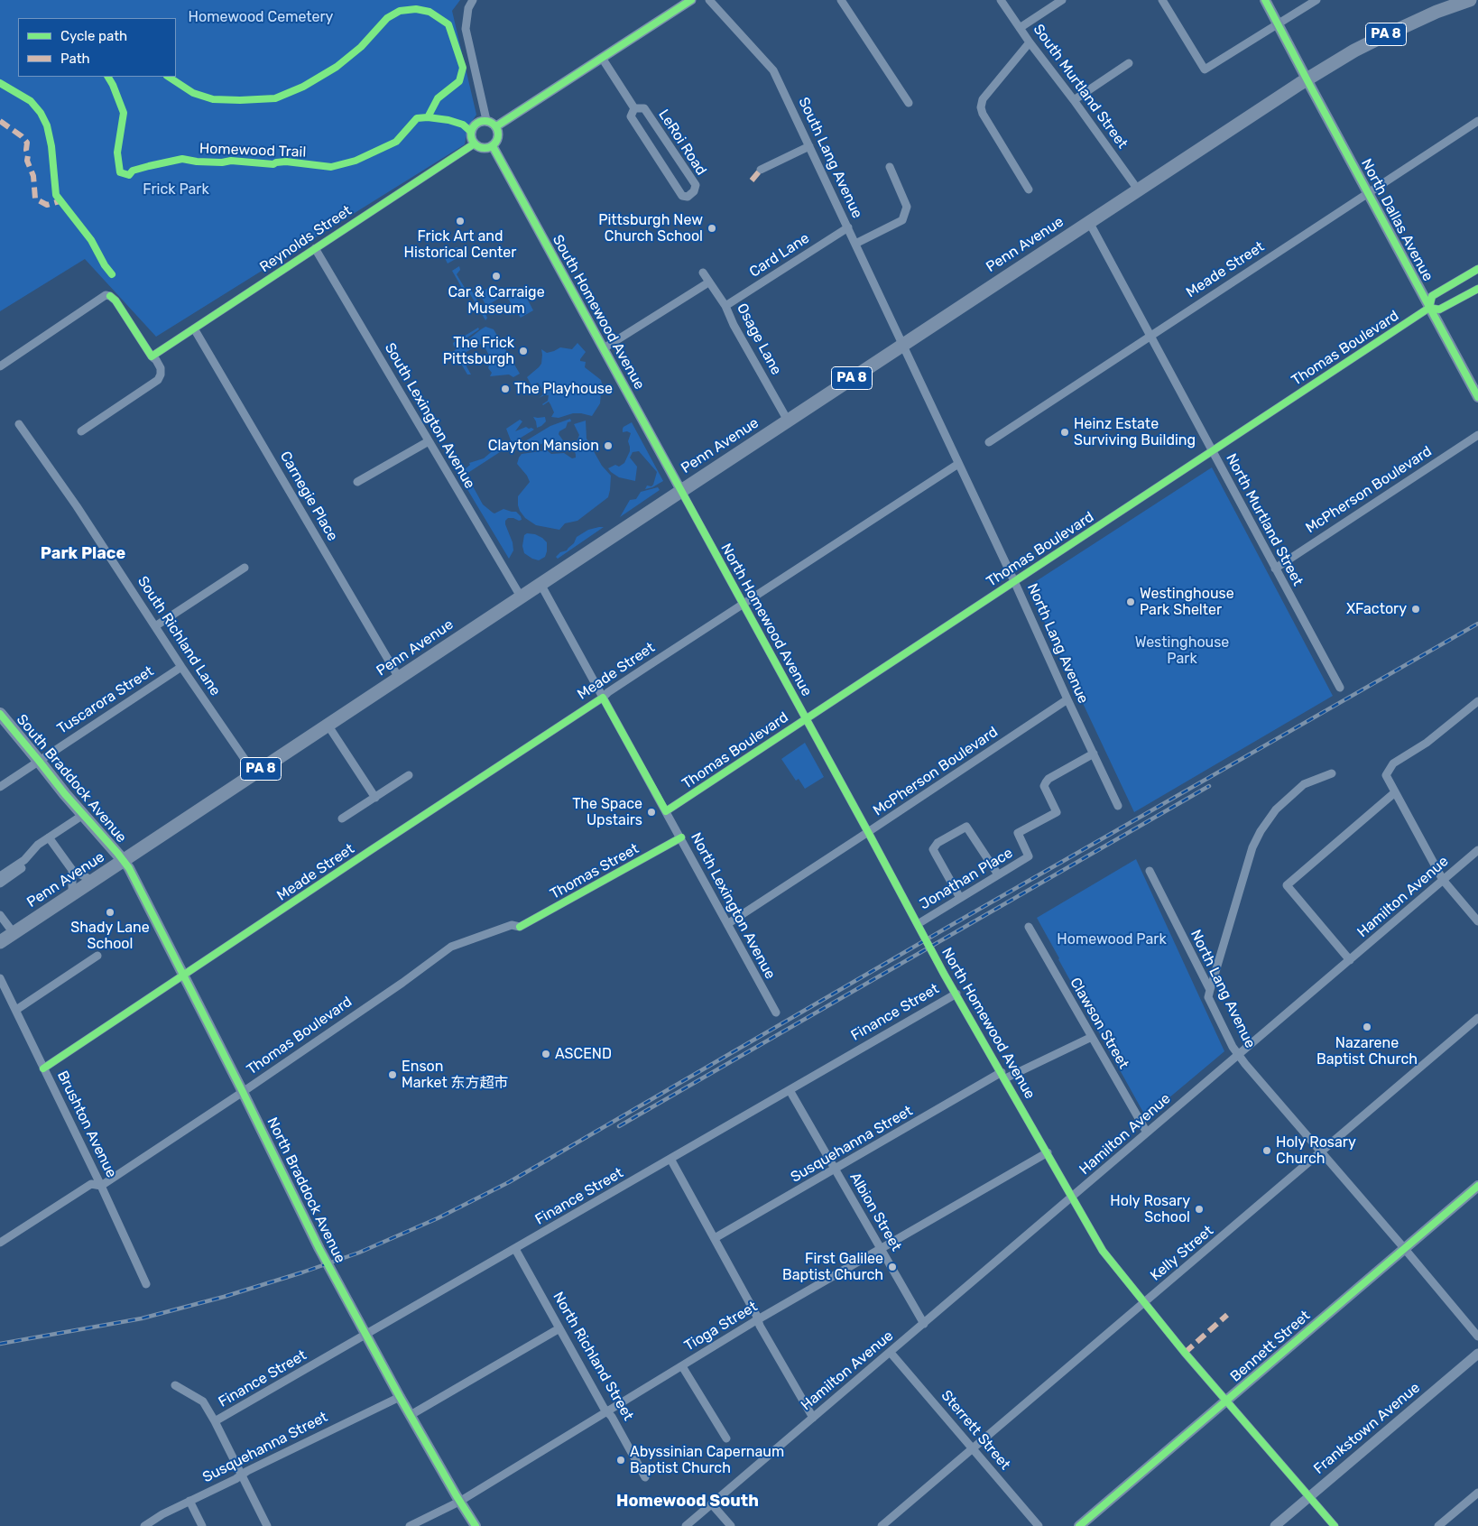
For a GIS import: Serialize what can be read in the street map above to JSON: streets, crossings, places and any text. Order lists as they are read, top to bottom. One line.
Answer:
{"streets":{"highway":["PA 8","Penn Avenue"],"main road":["North Dallas Avenue","South Braddock Avenue","North Braddock Avenue","Bennett Street"],"street":["South Murtland Street","LeRoi Road","South Lang Avenue","Reynolds Street","Card Lane","Meade Street","South Homewood Avenue","Osage Lane","Thomas Boulevard","South Lexington Avenue","McPherson Boulevard","Carnegie Place","North Murtland Street","North Homewood Avenue","South Richland Lane","North Lang Avenue","Tuscarora Street","Thomas Street","Jonathan Place","Hamilton Avenue","North Lexington Avenue","Finance Street","Clawson Street","Brushton Avenue","Susquehanna Street","Albion Street","Kelly Street","Tioga Street","North Richland Street","Frankstown Avenue","Sterrett Street"],"cycle path":["Homewood Trail"]},"crossings":[["South Murtland Street","Penn Avenue"],["South Lang Avenue","Penn Avenue"],["South Lang Avenue","Card Lane"],["South Lang Avenue","North Lang Avenue"],["North Dallas Avenue","Penn Avenue"],["North Dallas Avenue","Meade Street"],["North Dallas Avenue","Thomas Boulevard"],["Reynolds Street","South Homewood Avenue"],["Reynolds Street","South Lexington Avenue"],["Reynolds Street","Carnegie Place"],["Penn Avenue","South Homewood Avenue"],["Penn Avenue","Osage Lane"],["Penn Avenue","South Lexington Avenue"],["Penn Avenue","Carnegie Place"],["Penn Avenue","North Murtland Street"],["Penn Avenue","North Homewood Avenue"],["Penn Avenue","South Richland Lane"],["Penn Avenue","North Lang Avenue"],["Penn Avenue","South Braddock Avenue"],["Penn Avenue","North Lexington Avenue"],["Penn Avenue","North Braddock Avenue"],["Card Lane","Osage Lane"],["Meade Street","North Murtland Street"],["Meade Street","North Homewood Avenue"],["Meade Street","North Lang Avenue"],["Meade Street","North Lexington Avenue"],["Meade Street","Brushton Avenue"],["Meade Street","North Braddock Avenue"],["South Homewood Avenue","North Homewood Avenue"],["Thomas Boulevard","North Murtland Street"],["Thomas Boulevard","North Homewood Avenue"],["Thomas Boulevard","North Lang Avenue"],["Thomas Boulevard","Thomas Street"],["Thomas Boulevard","North Lexington Avenue"],["Thomas Boulevard","Brushton Avenue"],["Thomas Boulevard","North Braddock Avenue"],["McPherson Boulevard","North Murtland Street"],["McPherson Boulevard","North Homewood Avenue"],["McPherson Boulevard","North Lang Avenue"],["McPherson Boulevard","North Lexington Avenue"],["North Homewood Avenue","Jonathan Place"],["North Homewood Avenue","Hamilton Avenue"],["North Homewood Avenue","Finance Street"],["North Homewood Avenue","Susquehanna Street"],["North Homewood Avenue","Kelly Street"],["North Homewood Avenue","Tioga Street"],["North Homewood Avenue","Bennett Street"],["North Homewood Avenue","Frankstown Avenue"],["South Richland Lane","Tuscarora Street"],["North Lang Avenue","Jonathan Place"],["North Lang Avenue","Hamilton Avenue"],["North Lang Avenue","Kelly Street"],["North Lang Avenue","Bennett Street"],["Tuscarora Street","South Braddock Avenue"],["South Braddock Avenue","North Braddock Avenue"],["Thomas Street","North Lexington Avenue"],["Hamilton Avenue","Clawson Street"],["Hamilton Avenue","Albion Street"],["Hamilton Avenue","Sterrett Street"],["Finance Street","North Braddock Avenue"],["Finance Street","Albion Street"],["Finance Street","North Richland Street"],["Clawson Street","Susquehanna Street"],["Susquehanna Street","North Braddock Avenue"],["Susquehanna Street","Albion Street"],["North Braddock Avenue","Tioga Street"],["Albion Street","Tioga Street"],["Kelly Street","Sterrett Street"],["Tioga Street","North Richland Street"]],"districts":["Park Place","Homewood South"],"parks":["Homewood Cemetery","Frick Park","Westinghouse Park","Homewood Park"],"places":["Frick Art and Historical Center","Pittsburgh New Church School","Car & Carraige Museum","The Frick Pittsburgh","The Playhouse","Heinz Estate Surviving Building","Clayton Mansion","Westinghouse Park Shelter","XFactory","The Space Upstairs","Shady Lane School","Nazarene Baptist Church","ASCEND","Enson Market 东方超市","Holy Rosary Church","Holy Rosary School","First Galilee Baptist Church","Abyssinian Capernaum Baptist Church"],"legend":["Cycle path","Path"]}
